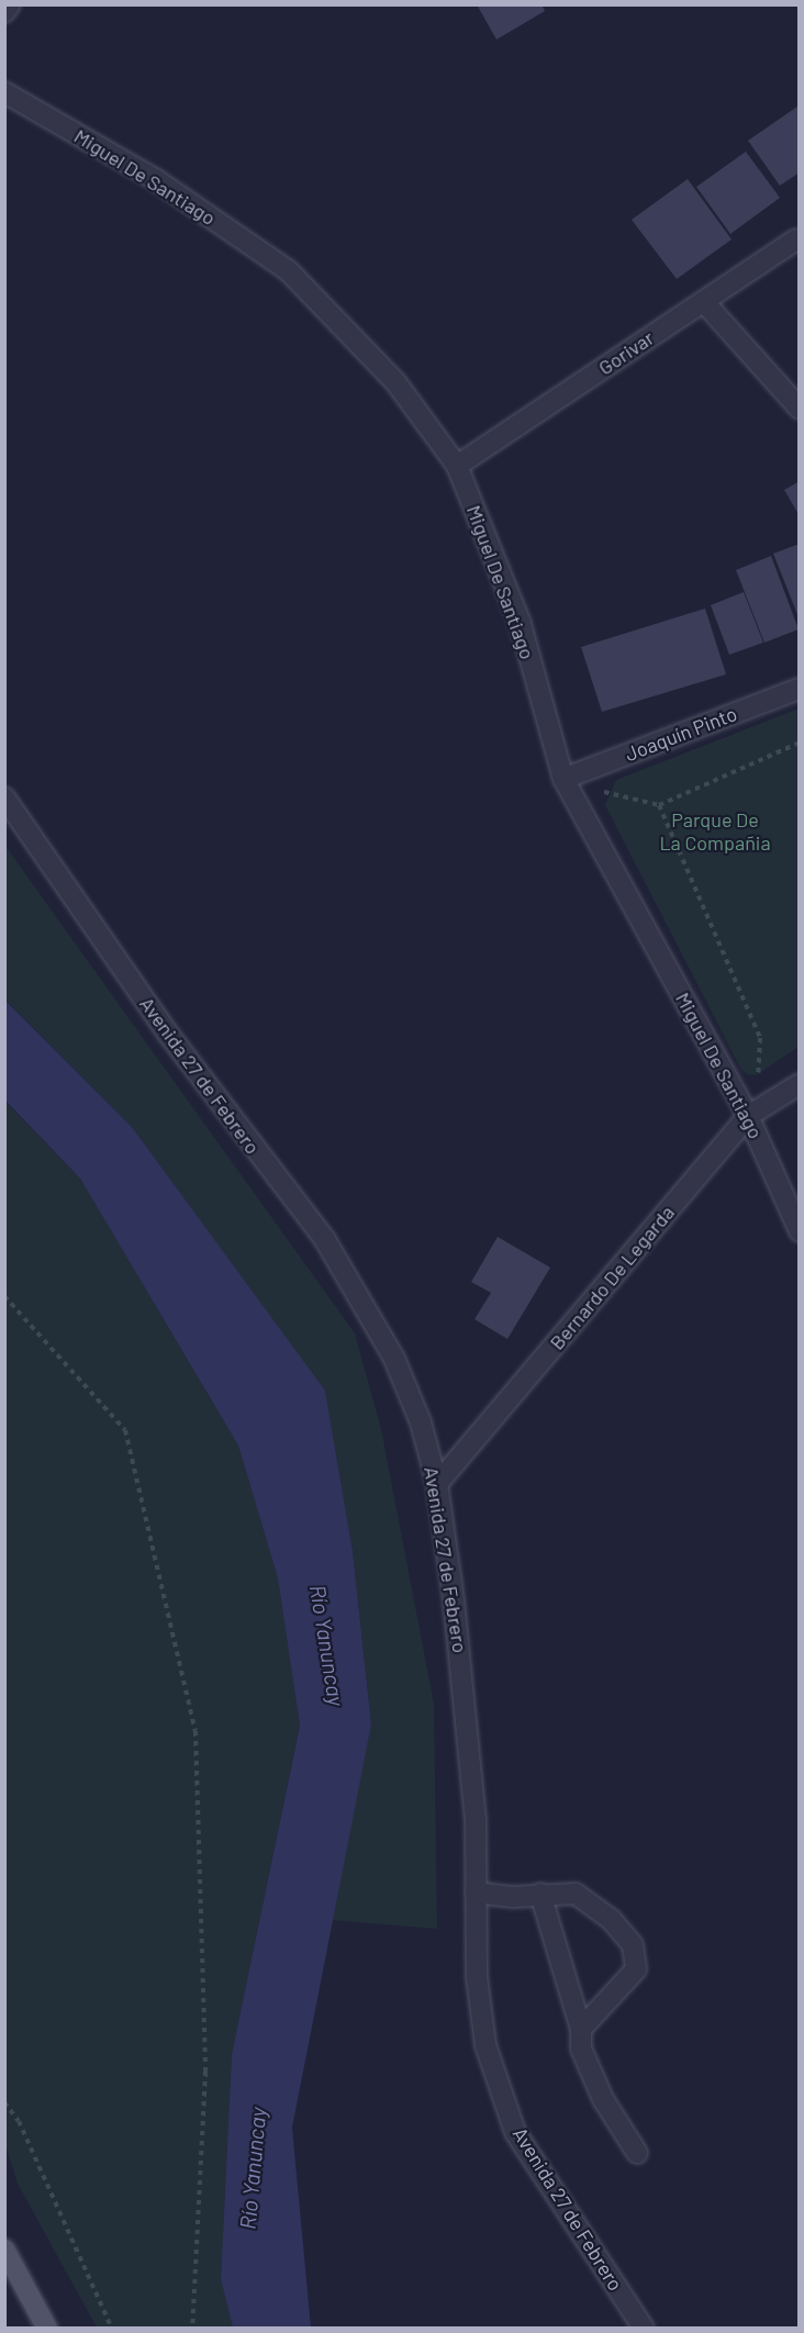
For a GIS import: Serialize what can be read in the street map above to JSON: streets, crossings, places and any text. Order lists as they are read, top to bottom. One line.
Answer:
{"streets":{"street":["Miguel De Santiago","Gorivar","Joaquín Pinto","Avenida 27 de Febrero","Bernardo De Legarda"]},"crossings":[["Miguel De Santiago","Gorivar"],["Miguel De Santiago","Joaquín Pinto"],["Miguel De Santiago","Bernardo De Legarda"],["Avenida 27 de Febrero","Bernardo De Legarda"]],"water":["Río Yanuncay"],"parks":["Parque De La Compañia"]}
